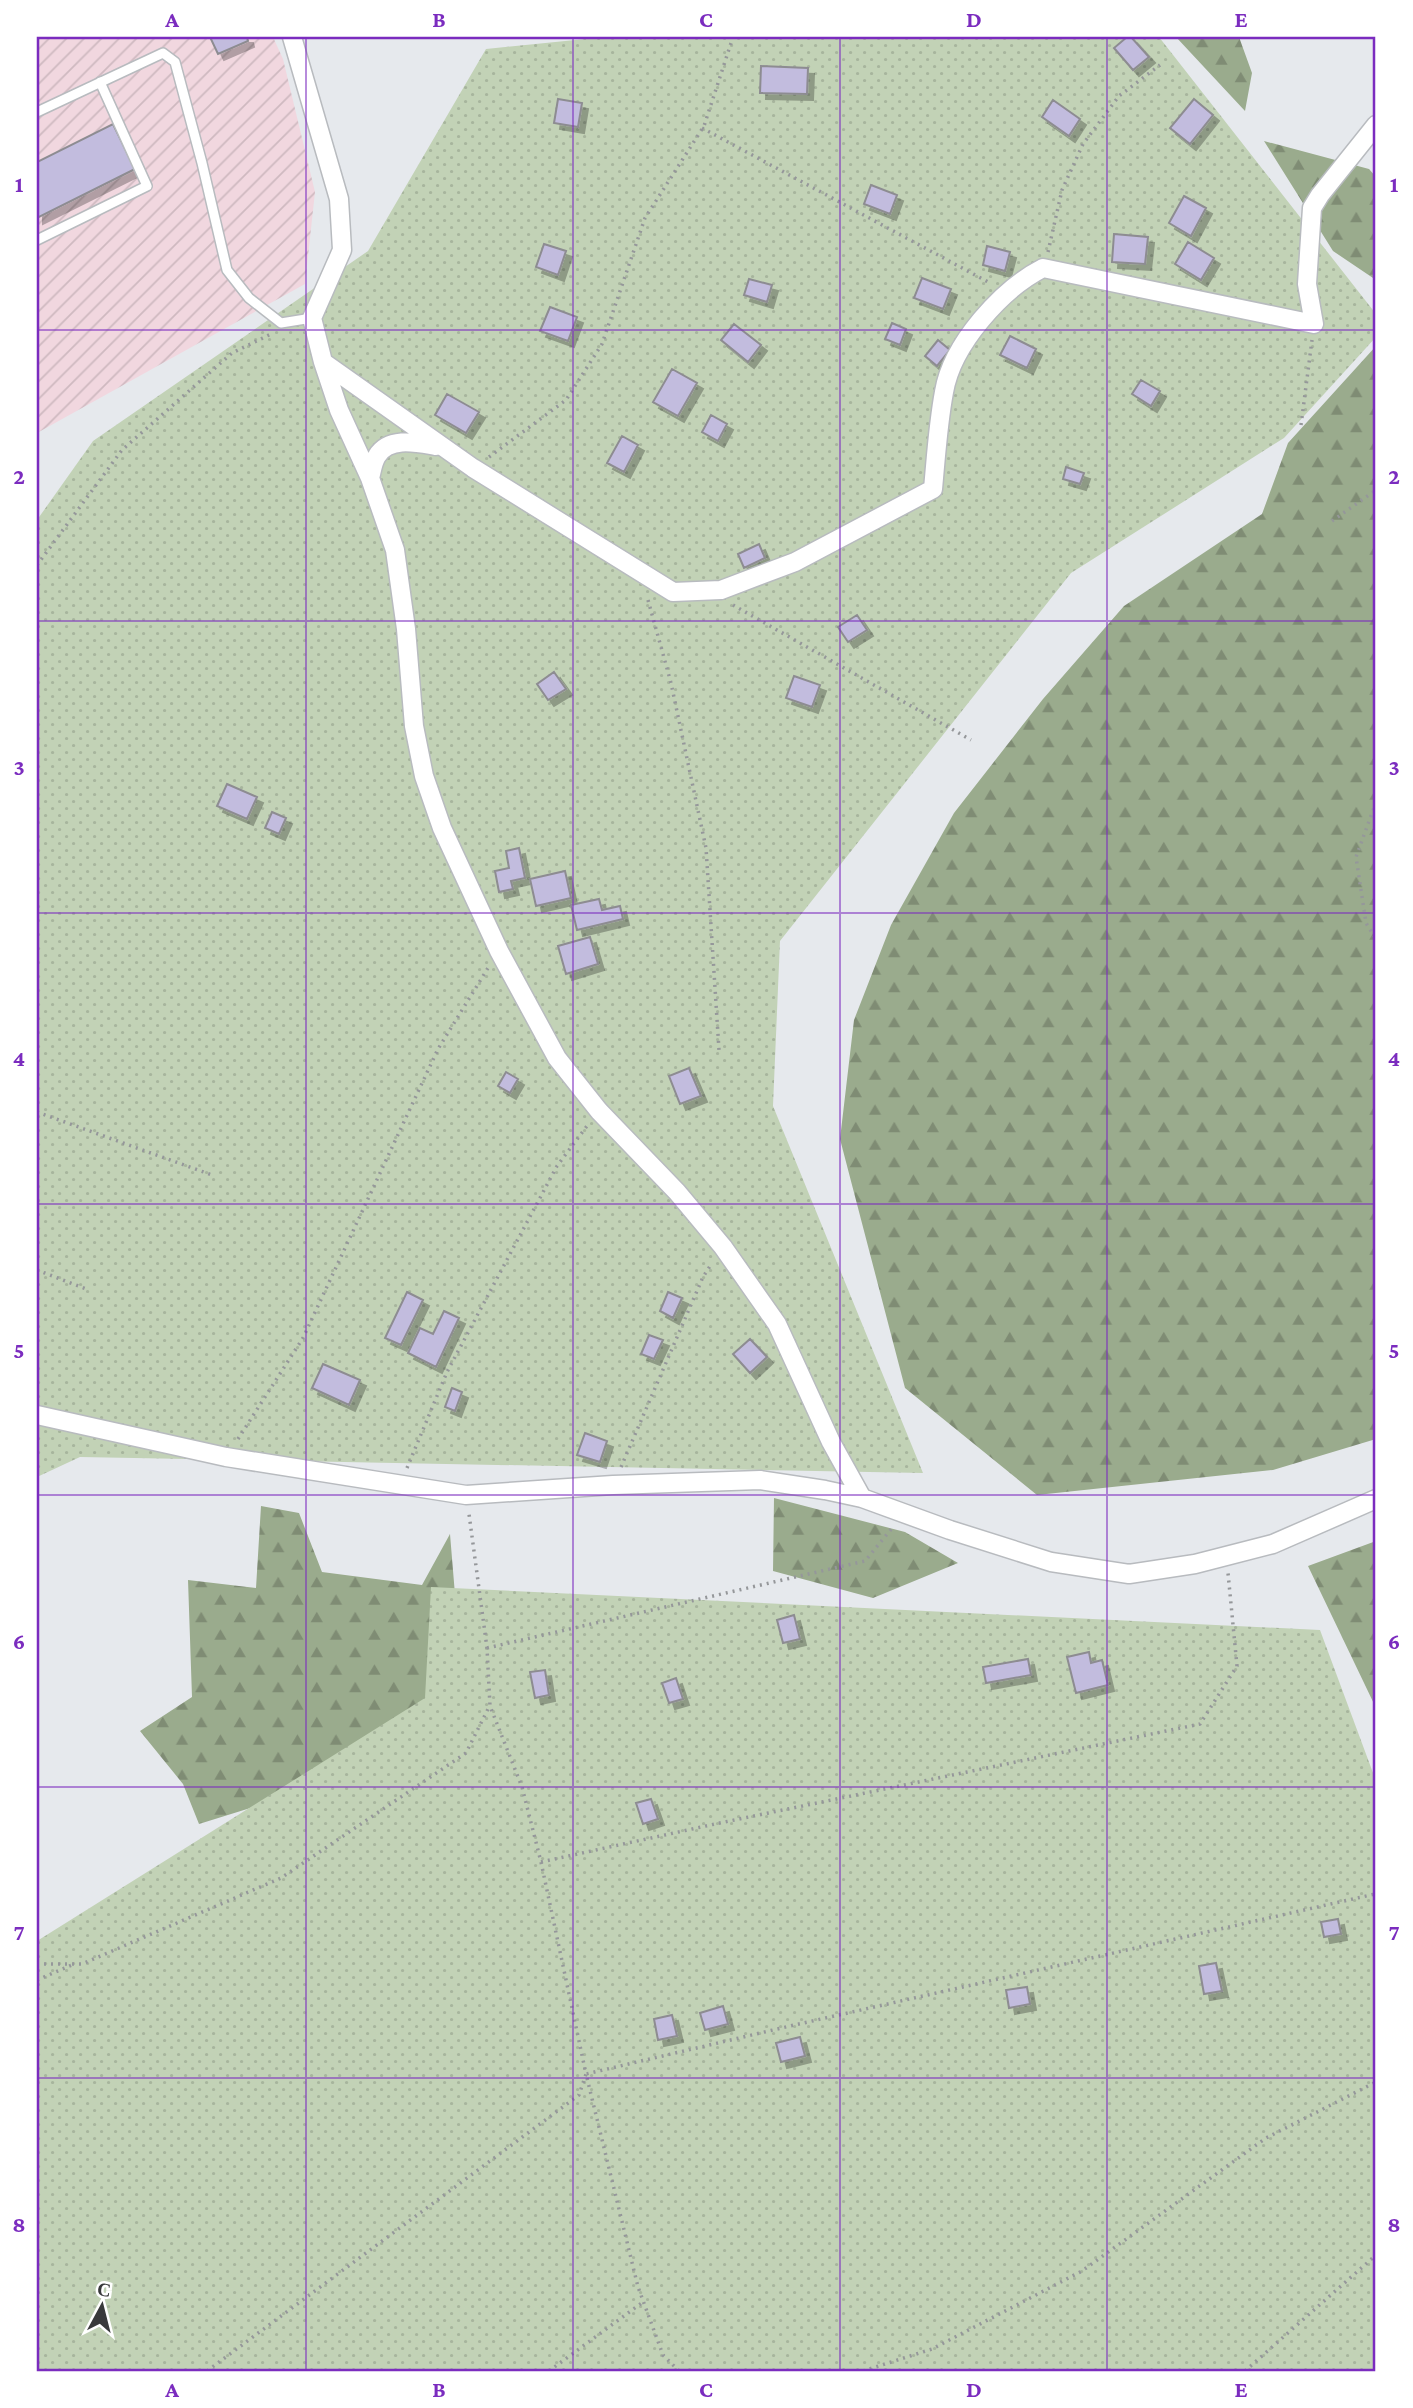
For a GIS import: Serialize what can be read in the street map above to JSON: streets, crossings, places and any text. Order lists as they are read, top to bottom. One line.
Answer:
{"north":"top","grid":{"columns":["A","B","C","D","E"],"rows":["1","2","3","4","5","6","7","8"]}}
